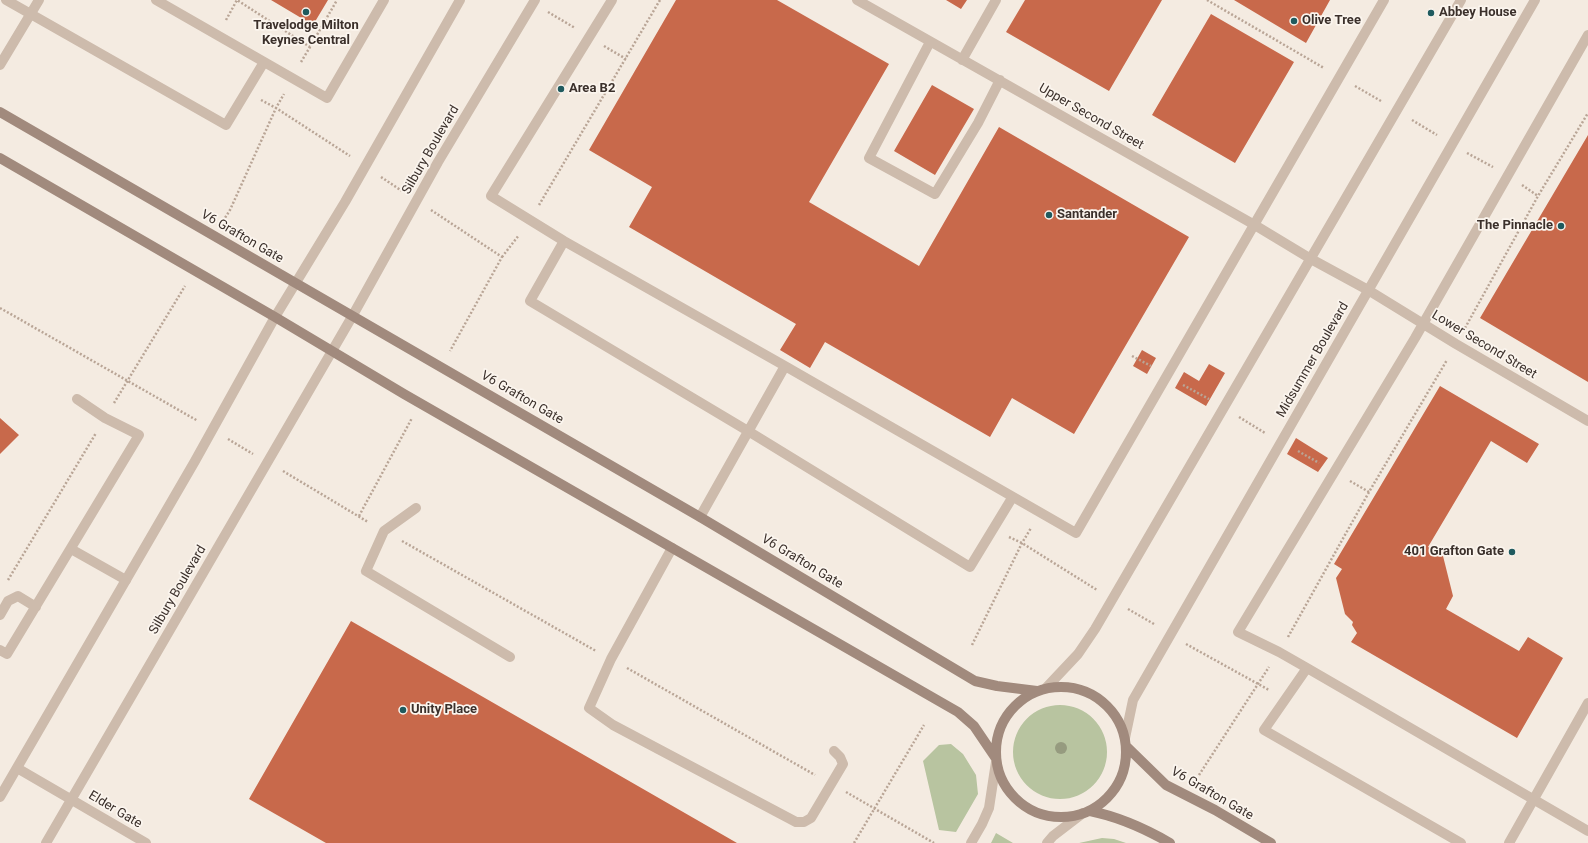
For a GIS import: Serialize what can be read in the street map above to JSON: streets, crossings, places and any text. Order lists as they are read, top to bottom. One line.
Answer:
{"streets":{"street":["Upper Second Street","Silbury Boulevard","V6 Grafton Gate","Lower Second Street","Midsummer Boulevard","Elder Gate"]},"crossings":[["Upper Second Street","Lower Second Street"],["Silbury Boulevard","V6 Grafton Gate"],["Silbury Boulevard","Elder Gate"],["V6 Grafton Gate","Midsummer Boulevard"],["Lower Second Street","Midsummer Boulevard"]],"places":["Travelodge Milton Keynes Central","Abbey House","Olive Tree","Area B2","Santander","The Pinnacle","401 Grafton Gate","Unity Place"]}
